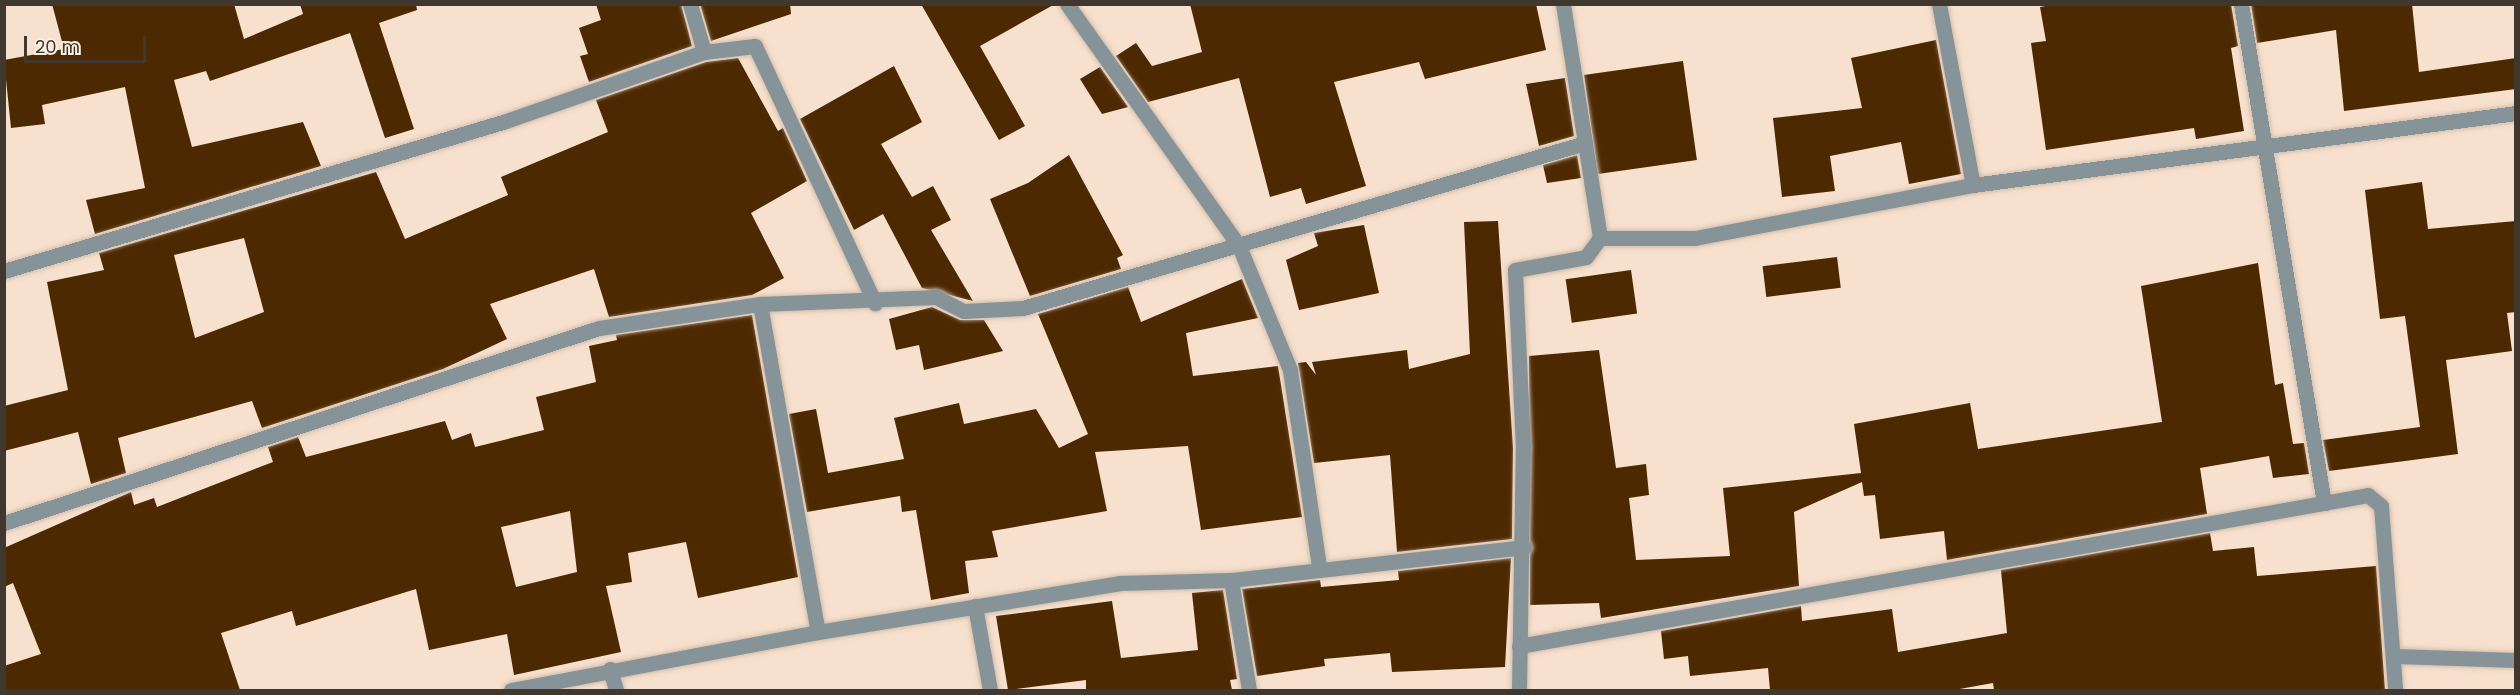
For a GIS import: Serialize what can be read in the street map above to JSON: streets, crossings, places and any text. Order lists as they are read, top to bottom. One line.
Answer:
{"scale_bar":"20 m"}
